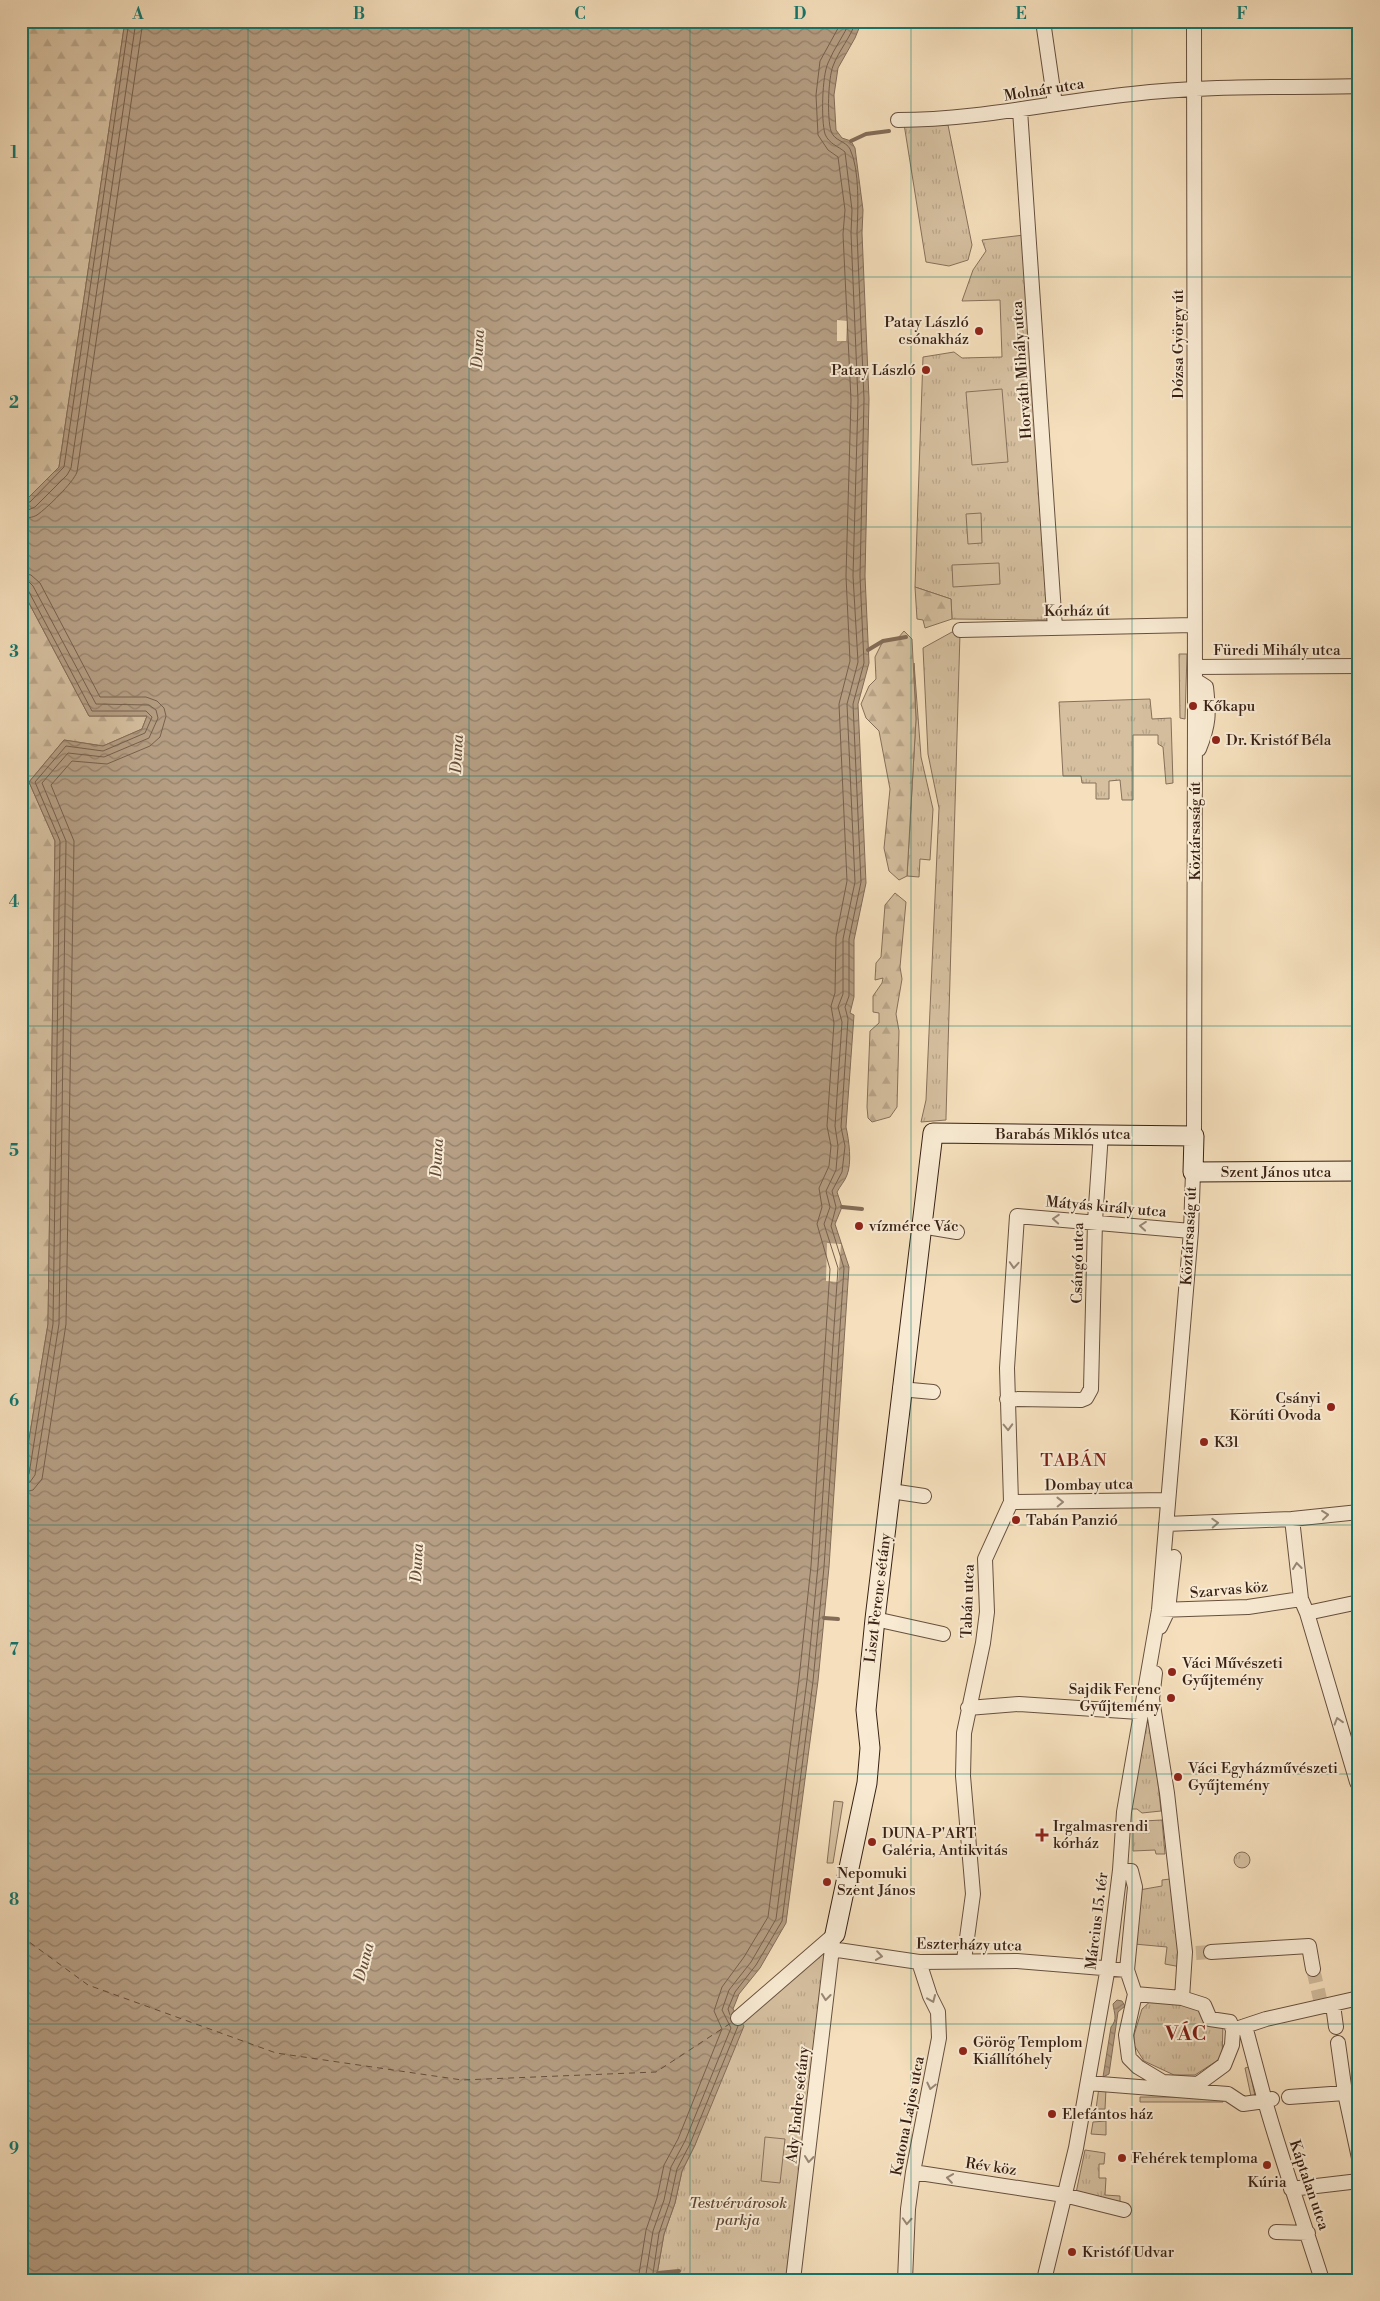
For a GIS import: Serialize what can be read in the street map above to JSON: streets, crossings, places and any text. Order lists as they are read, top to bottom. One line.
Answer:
{"streets":{"street":["Molnár utca","Dózsa György út","Horváth Mihály utca","Kórház út","Füredi Mihály utca","Köztársaság út","Barabás Miklós utca","Szent János utca","Mátyás király utca","Csángó utca","Dombay utca","Szarvas köz","Liszt Ferenc sétány","Tabán utca","Március 15. tér","Eszterházy utca","Ady Endre sétány","Katona Lajos utca","Rév köz","Káptalan utca"]},"crossings":[["Molnár utca","Dózsa György út"],["Molnár utca","Horváth Mihály utca"],["Dózsa György út","Kórház út"],["Dózsa György út","Füredi Mihály utca"],["Dózsa György út","Köztársaság út"],["Horváth Mihály utca","Kórház út"],["Füredi Mihály utca","Köztársaság út"],["Köztársaság út","Barabás Miklós utca"],["Köztársaság út","Szent János utca"],["Köztársaság út","Mátyás király utca"],["Köztársaság út","Dombay utca"],["Köztársaság út","Szarvas köz"],["Köztársaság út","Március 15. tér"],["Barabás Miklós utca","Csángó utca"],["Barabás Miklós utca","Liszt Ferenc sétány"],["Mátyás király utca","Csángó utca"],["Mátyás király utca","Tabán utca"],["Csángó utca","Tabán utca"],["Dombay utca","Tabán utca"],["Liszt Ferenc sétány","Eszterházy utca"],["Liszt Ferenc sétány","Ady Endre sétány"],["Tabán utca","Eszterházy utca"],["Március 15. tér","Eszterházy utca"],["Március 15. tér","Rév köz"],["Eszterházy utca","Ady Endre sétány"],["Eszterházy utca","Katona Lajos utca"],["Katona Lajos utca","Rév köz"]],"one_way":["Mátyás király utca","Dombay utca","Tabán utca","Ady Endre sétány","Katona Lajos utca","Rév köz"],"districts":["TABÁN","VÁC"],"water":["Duna"],"parks":["Testvérvárosok parkja"],"places":{"other":["Patay László csónakház","Patay László","Kőkapu","Dr. Kristóf Béla","vízmérce Vác","Csányi Körúti Óvoda","K31","Tabán Panzió","Váci Művészeti Gyűjtemény","Sajdik Ferenc Gyűjtemény","Váci Egyházművészeti Gyűjtemény","DUNA-P'ART Galéria, Antikvitás","Nepomuki Szent János","Görög Templom Kiállítóhely","Elefántos ház","Fehérek temploma","Kúria","Kristóf Udvar"],"health":["Irgalmasrendi kórház"]},"grid":{"columns":["A","B","C","D","E","F"],"rows":["1","2","3","4","5","6","7","8","9"]}}
